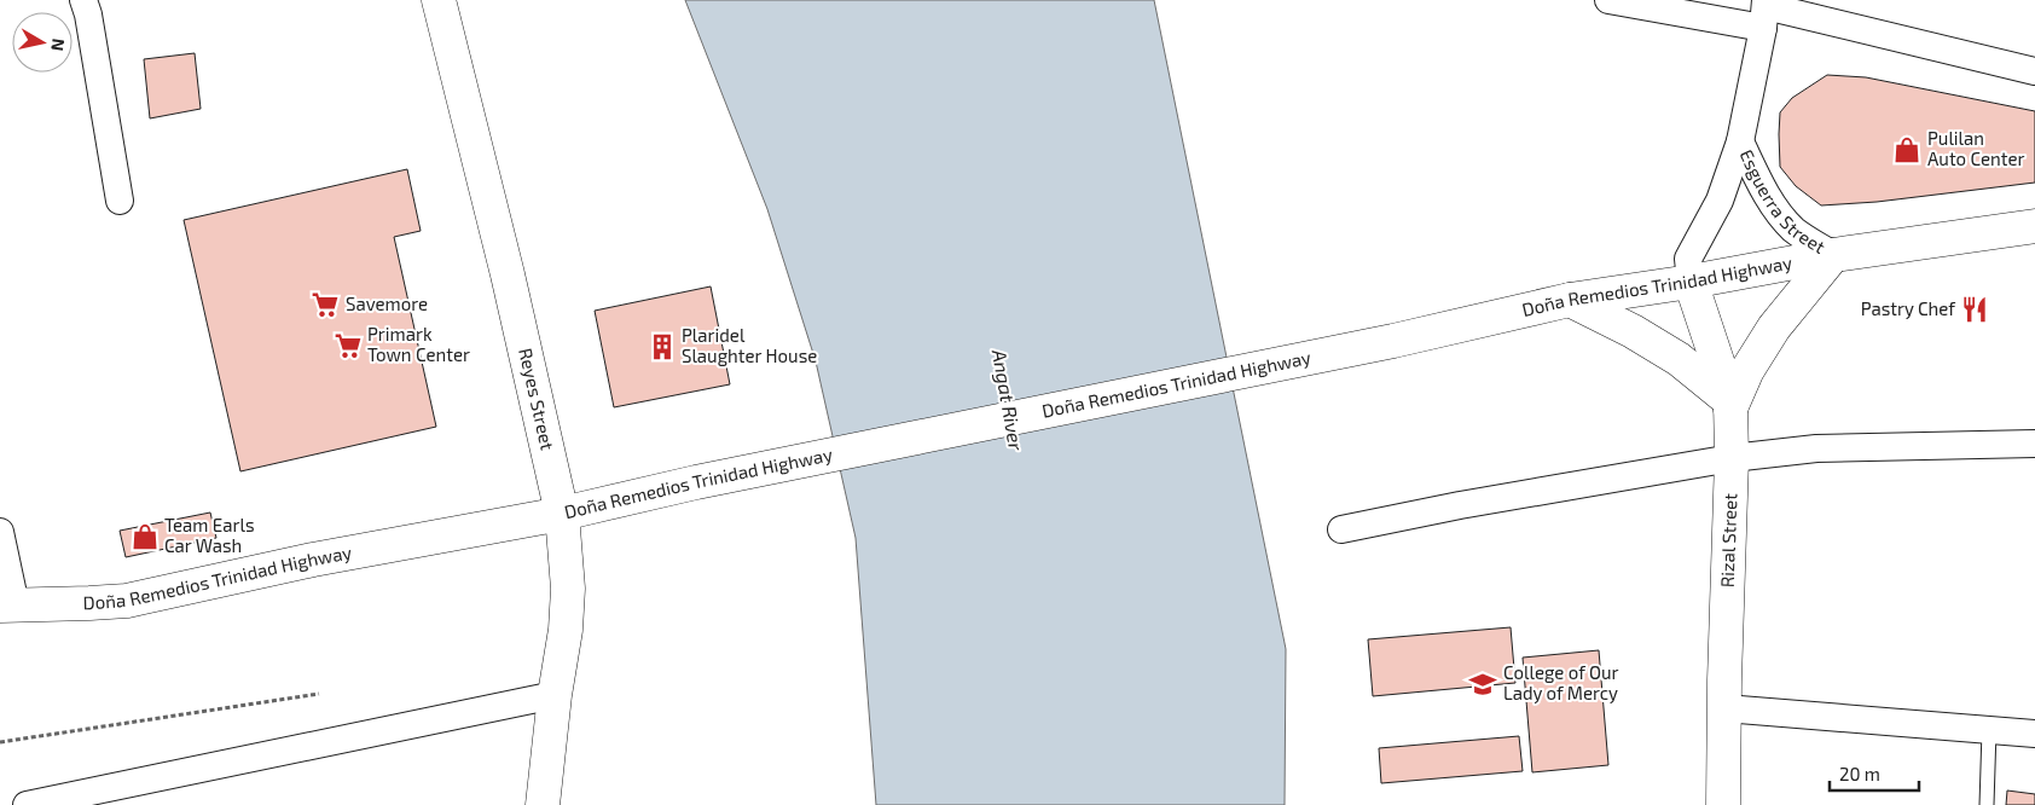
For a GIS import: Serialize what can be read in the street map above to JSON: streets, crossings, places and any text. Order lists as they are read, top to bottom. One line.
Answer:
{"streets":{"main road":["Doña Remedios Trinidad Highway","Reyes Street","Rizal Street"],"street":["Esguerra Street"]},"crossings":[["Esguerra Street","Doña Remedios Trinidad Highway"],["Esguerra Street","Rizal Street"],["Doña Remedios Trinidad Highway","Reyes Street"],["Doña Remedios Trinidad Highway","Rizal Street"]],"water":["Angat River"],"places":{"shop":["Pulilan Auto Center","Team Earls Car Wash"],"supermarket":["Savemore","Primark Town Center"],"restaurant":["Pastry Chef"],"building":["Plaridel Slaughter House"],"school or university":["College of Our Lady of Mercy"]},"scale_bar":"20 m","north":"right"}
